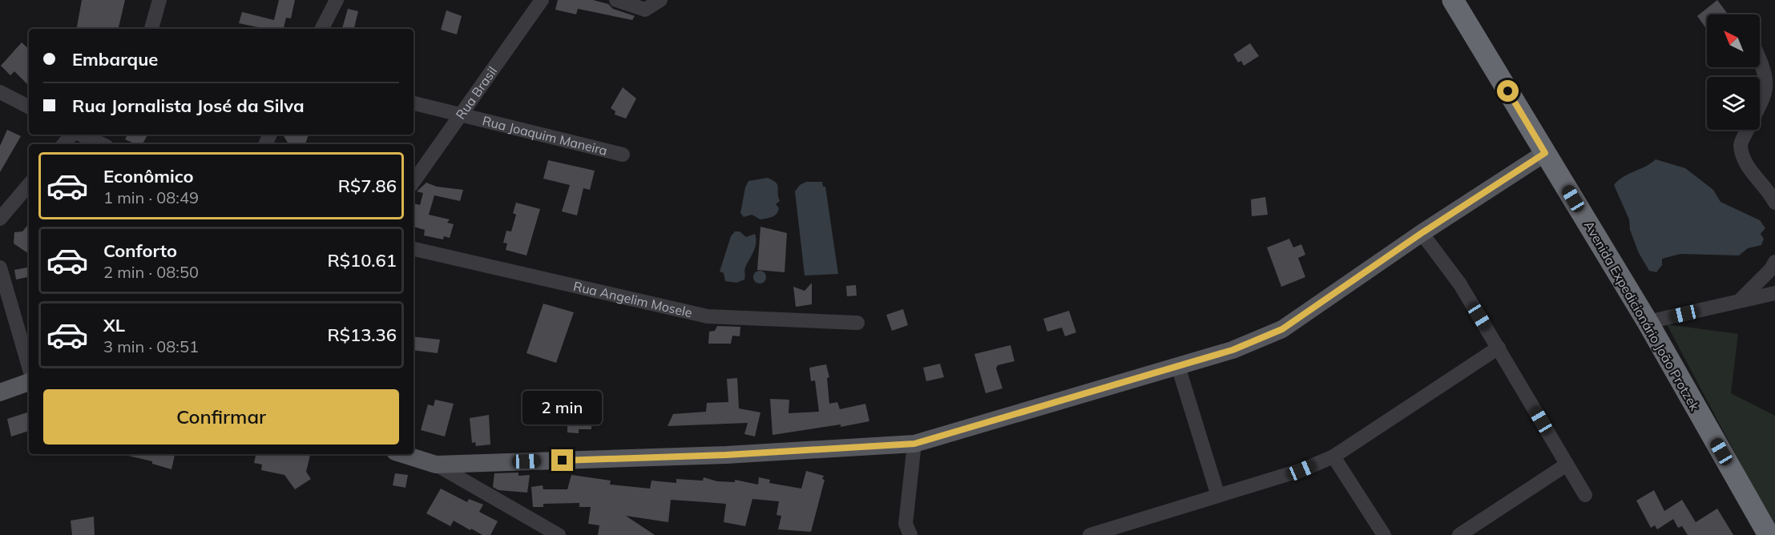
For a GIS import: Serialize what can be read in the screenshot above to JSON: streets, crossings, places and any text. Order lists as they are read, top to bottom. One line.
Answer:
{"streets":{"highway":["Avenida Expedicionário João Protzek"],"street":["Rua Brasil","Rua Joaquim Maneira","Rua Angelim Mosele"]},"crossings":[["Rua Brasil","Rua Joaquim Maneira"]],"north":"top left","page":{"banner":["Embarque","Rua Jornalista José da Silva"],"list":[{"name":"Econômico","note":"1 min · 08:49","value":"R$7.86"},{"name":"Conforto","note":"2 min · 08:50","value":"R$10.61"},{"name":"XL","note":"3 min · 08:51","value":"R$13.36"}],"buttons":"Confirmar","bubble":"2 min"}}
